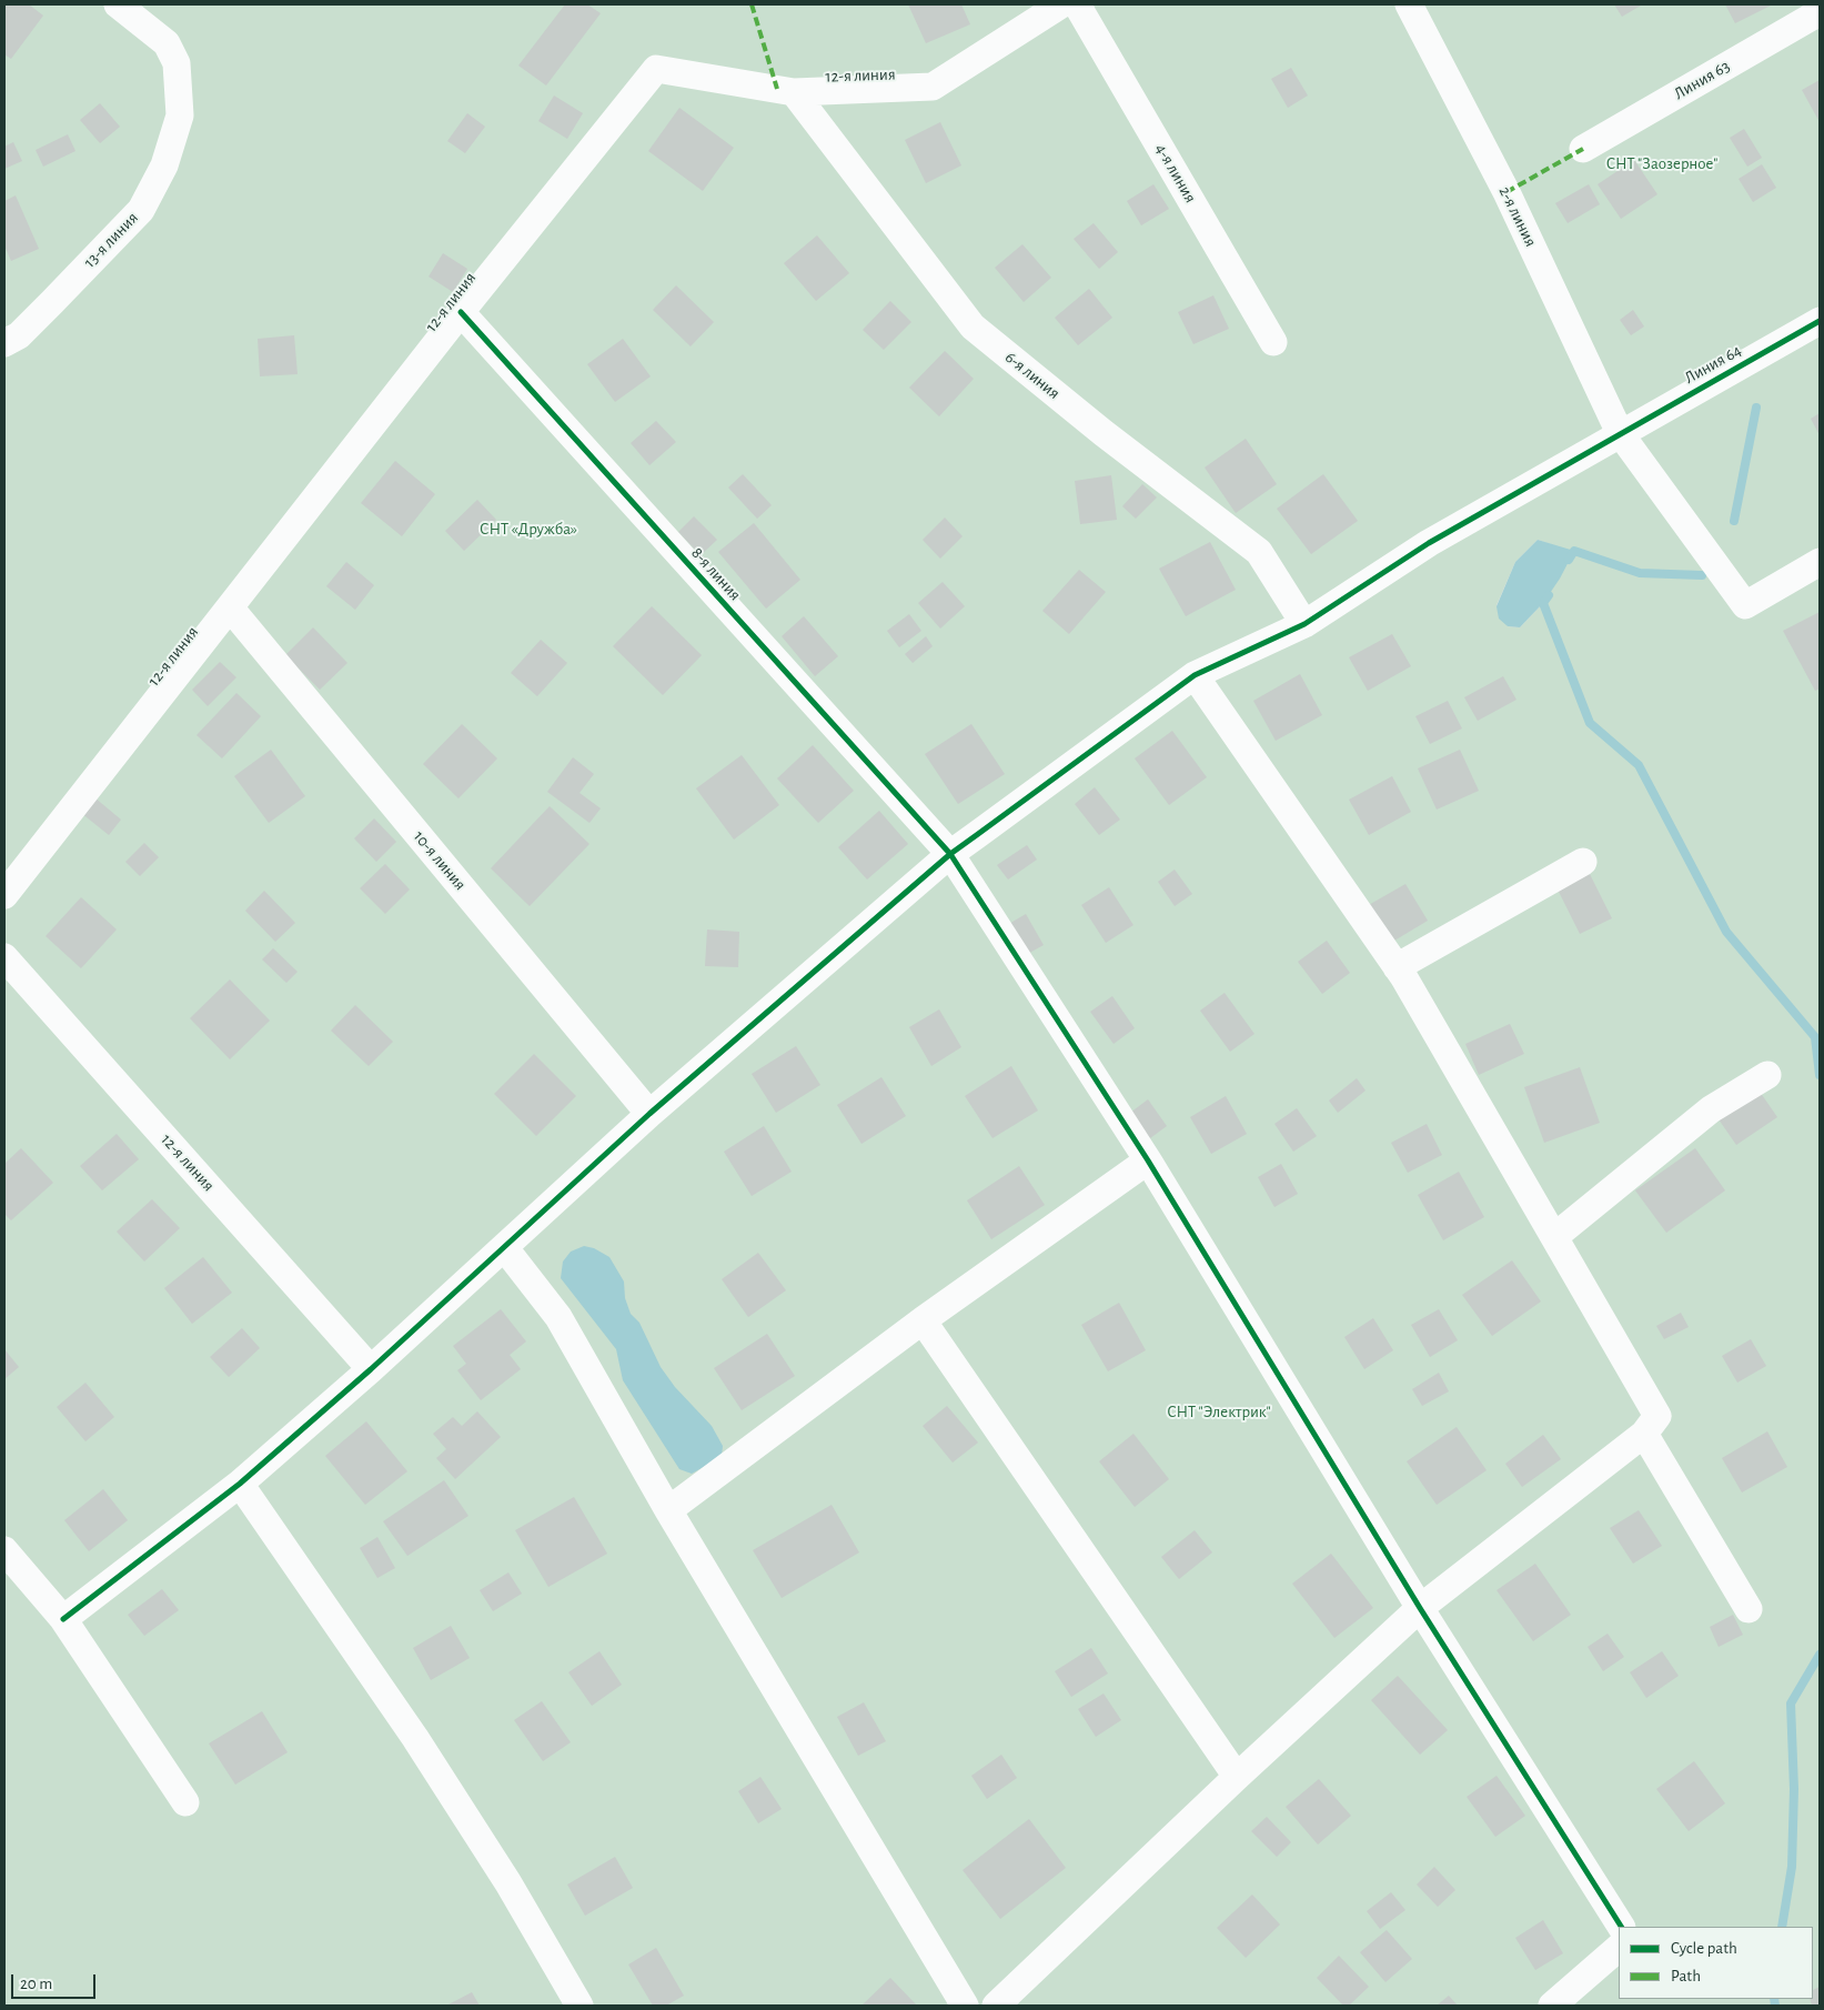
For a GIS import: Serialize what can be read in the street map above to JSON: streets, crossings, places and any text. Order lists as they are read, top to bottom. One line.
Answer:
{"streets":{"street":["12-я линия","Линия 63","4-я линия","2-я линия","13-я линия","Линия 64","6-я линия","8-я линия","10-я линия"]},"crossings":[["12-я линия","Линия 64"],["12-я линия","6-я линия"],["12-я линия","8-я линия"],["12-я линия","10-я линия"],["2-я линия","Линия 64"],["Линия 64","6-я линия"],["Линия 64","8-я линия"],["Линия 64","10-я линия"]],"parks":["СНТ \"Заозерное\"","СНТ «Дружба»","СНТ \"Электрик\""],"legend":["Cycle path","Path"],"scale_bar":"20 m"}
